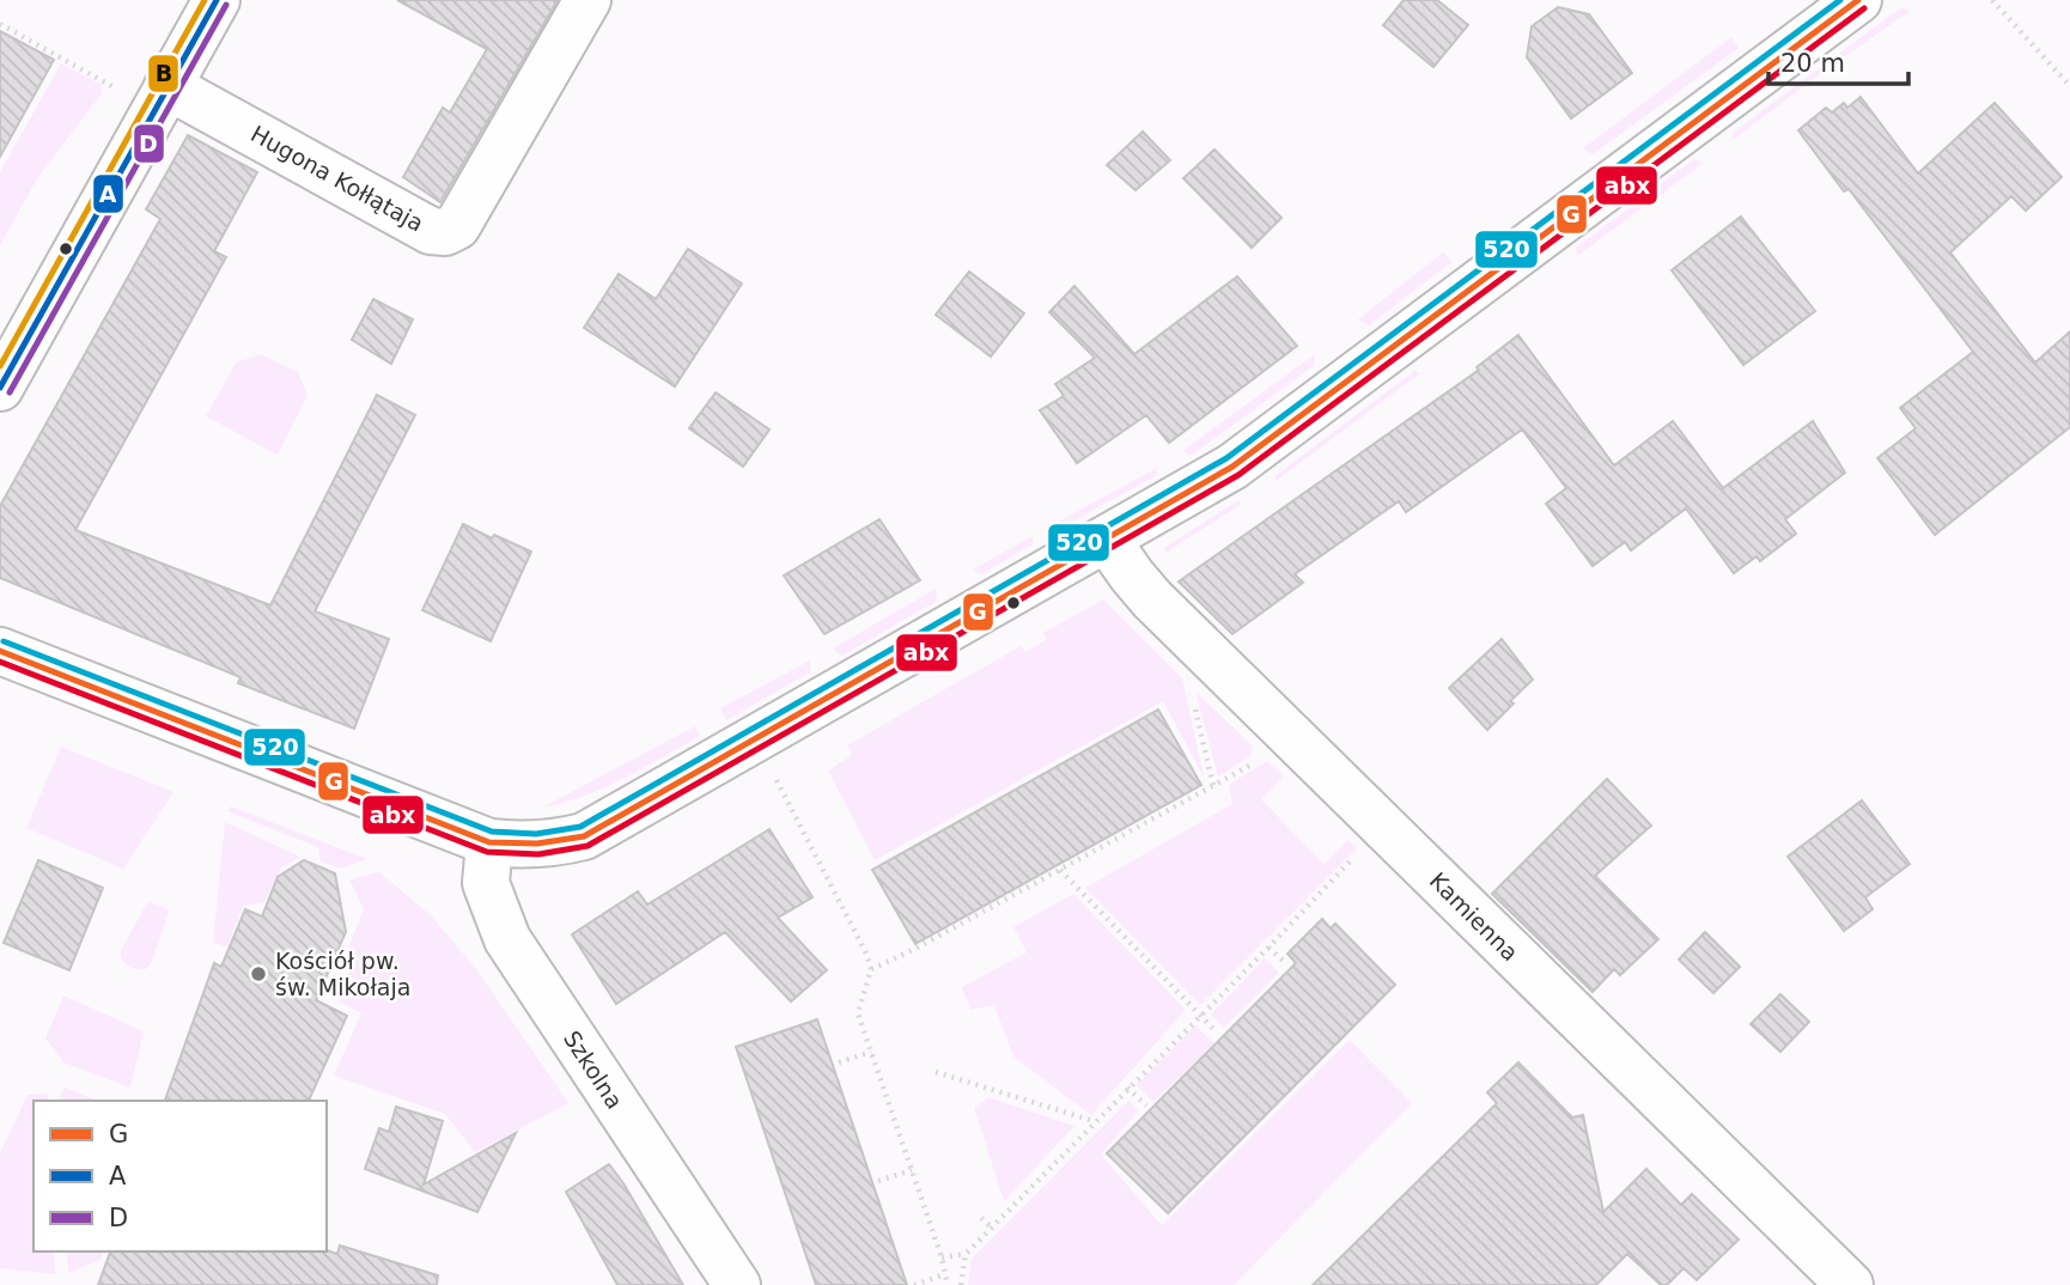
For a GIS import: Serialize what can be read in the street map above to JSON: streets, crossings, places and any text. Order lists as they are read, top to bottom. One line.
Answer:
{"streets":{"main road":["Hugona Kołłątaja","Kamienna","Szkolna"]},"places":["Kościół pw. św. Mikołaja"],"lines":["transit line G","transit line A","transit line B","transit line 520","transit line D","transit line abx"],"legend":["G","A","D"],"scale_bar":"20 m"}
